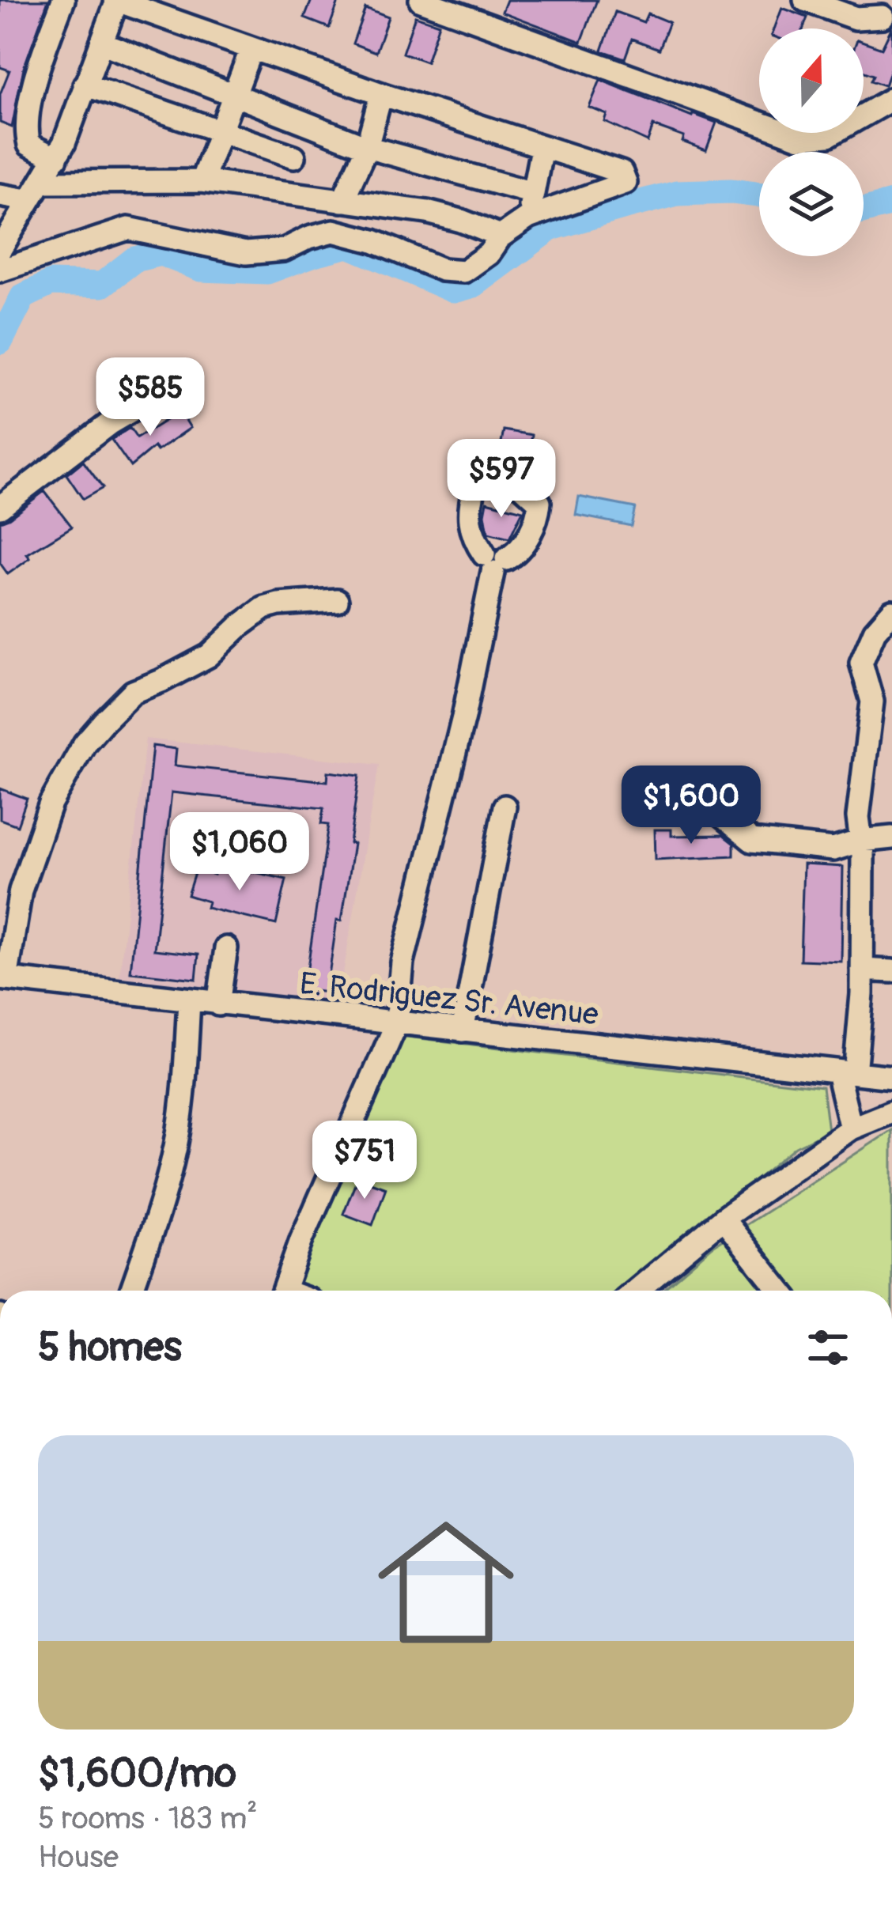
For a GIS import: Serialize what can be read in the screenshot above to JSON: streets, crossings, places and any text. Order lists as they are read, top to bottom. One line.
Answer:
{"streets":{"street":["E. Rodriguez Sr. Avenue"]},"north":"top","page":{"price":["$585","$597","$1,600","$1,060","$751"],"heading":"5 homes","list":[{"name":"$1,600/mo","note":"5 rooms · 183 m² · House"}]}}
